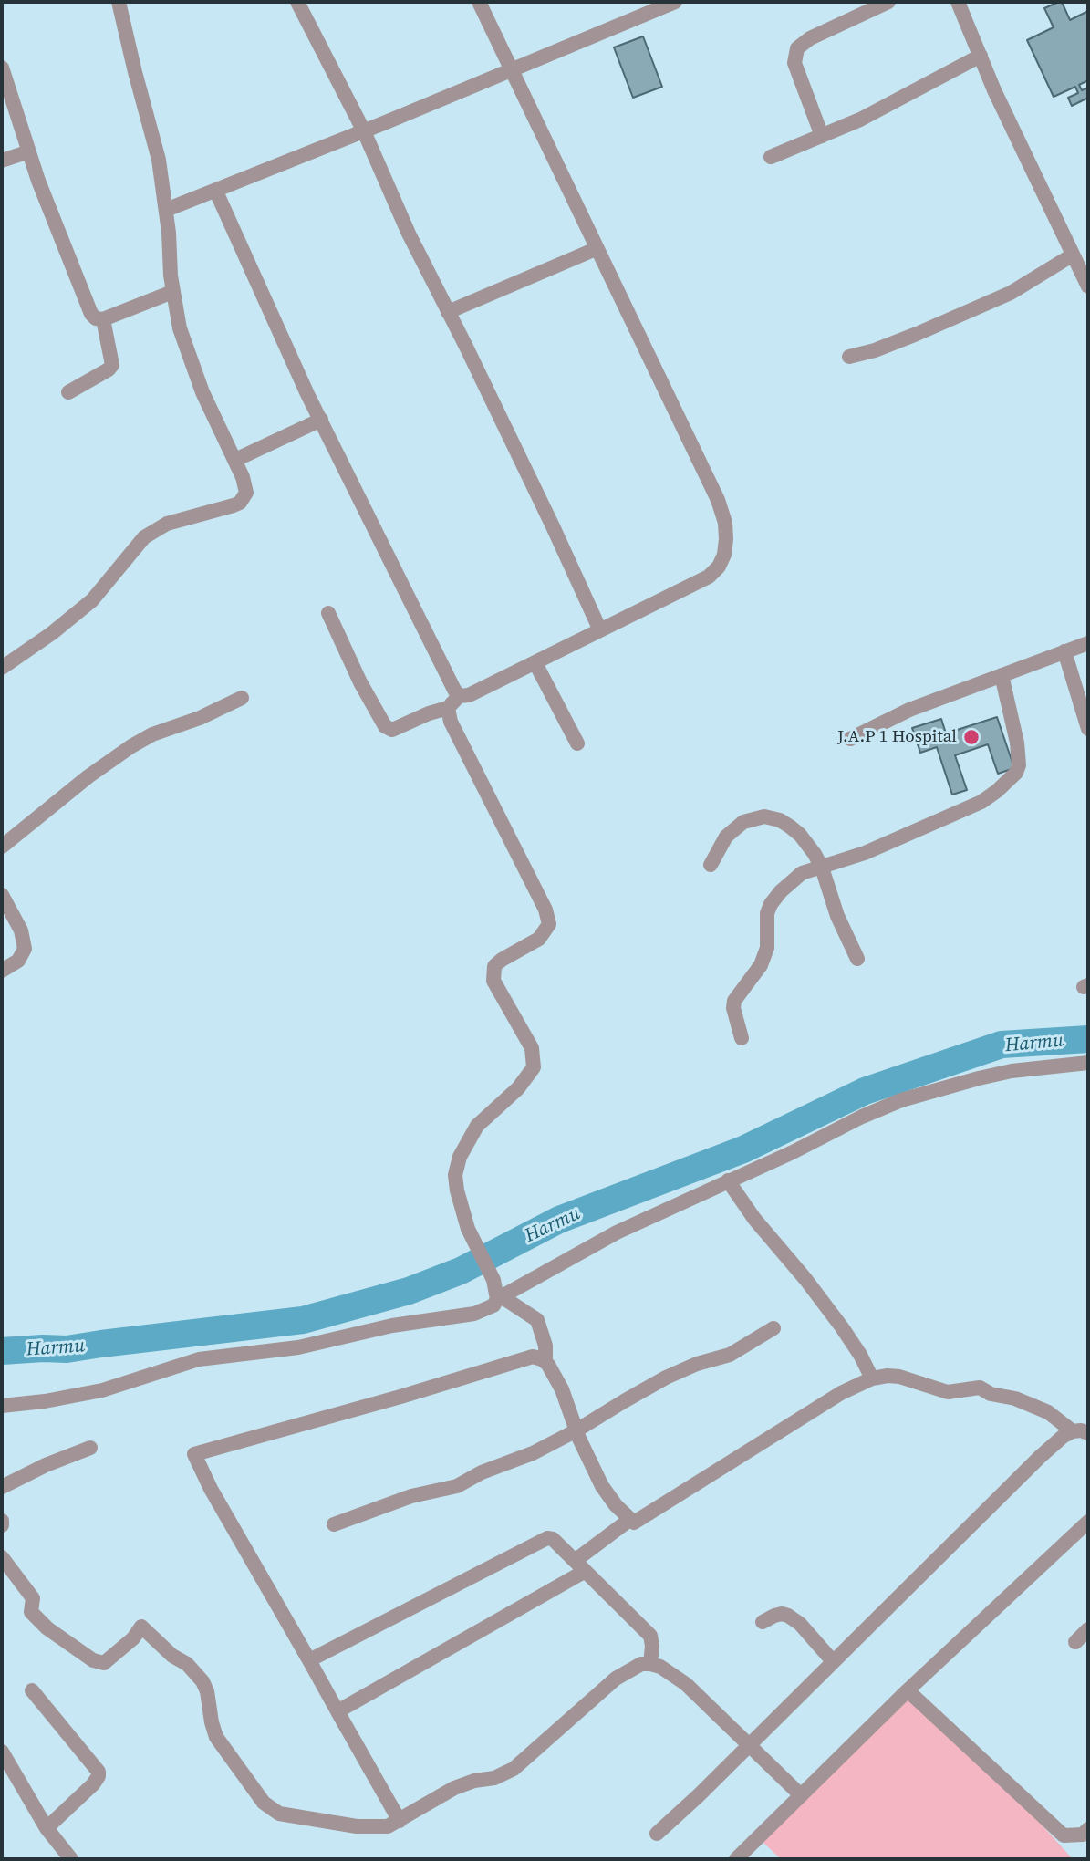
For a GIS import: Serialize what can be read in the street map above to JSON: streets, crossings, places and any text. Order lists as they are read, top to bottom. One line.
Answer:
{"water":["Harmu"],"places":["J.A.P 1 Hospital"]}
